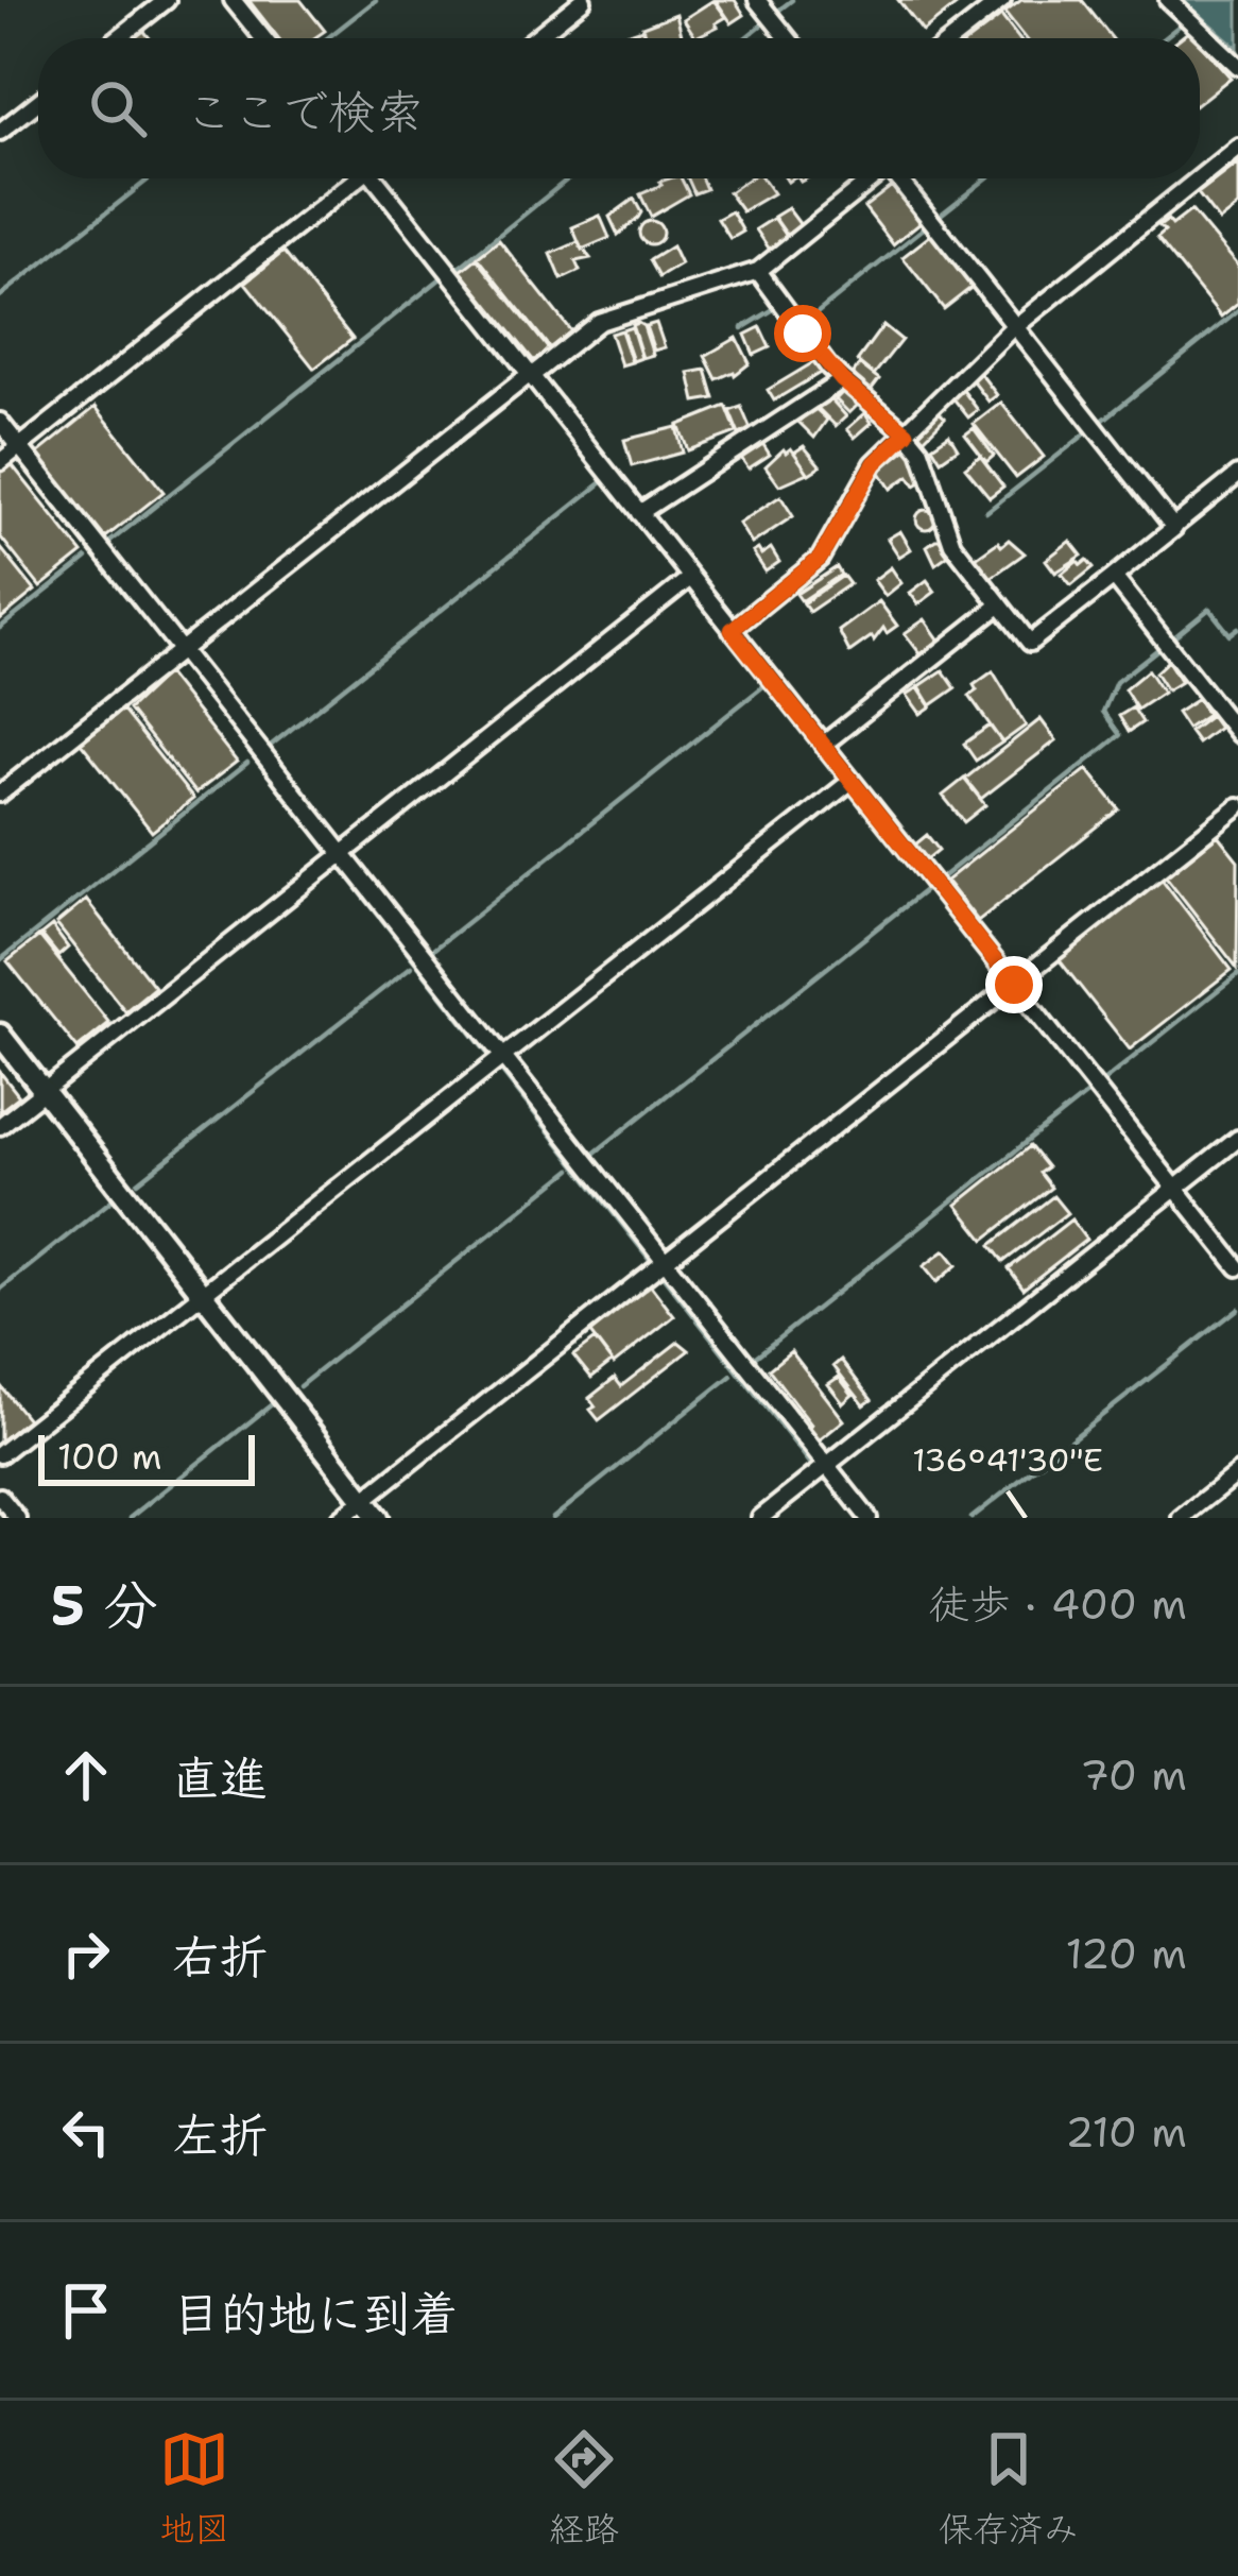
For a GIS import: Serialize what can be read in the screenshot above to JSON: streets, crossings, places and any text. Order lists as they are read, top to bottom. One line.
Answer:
{"scale_bar":"100 m","page":{"search":"ここで検索","scale":"100 m","heading":["5 分","徒歩 · 400 m"],"list":[["直進","70 m"],["右折","120 m"],["左折","210 m"],"目的地に到着"],"nav":["地図","経路","保存済み"]},"coordinates":["136°41'30\"E"]}
